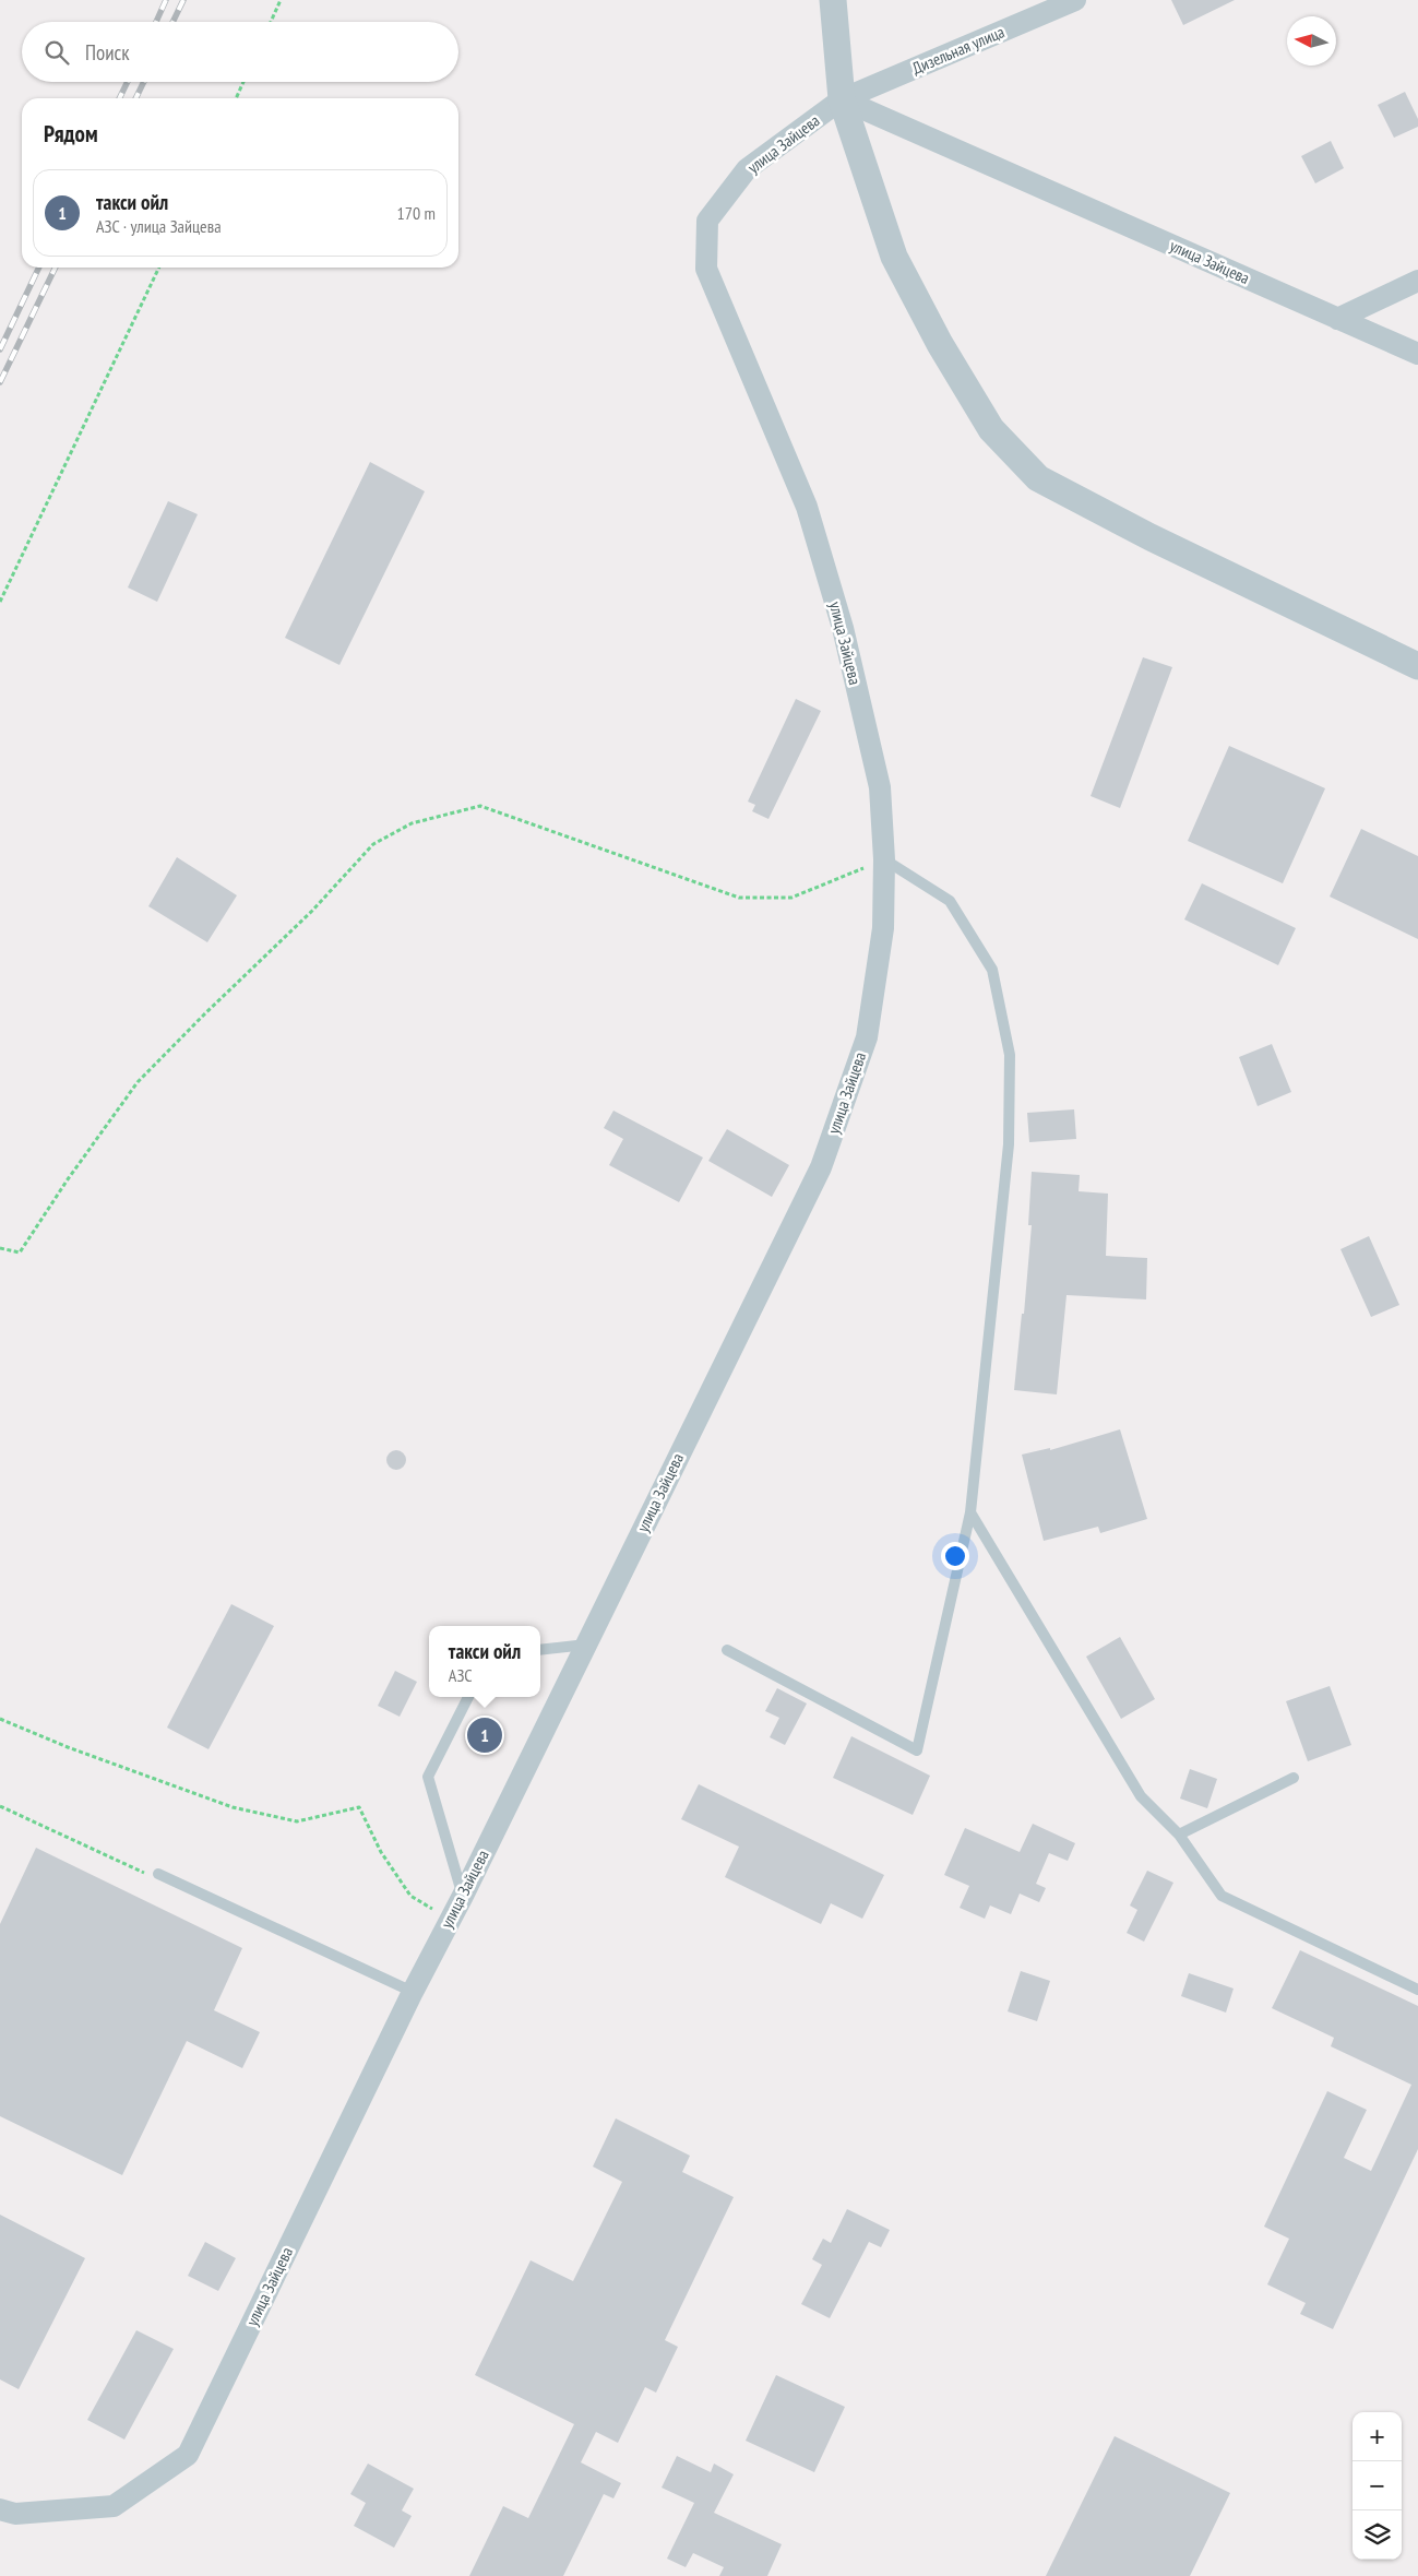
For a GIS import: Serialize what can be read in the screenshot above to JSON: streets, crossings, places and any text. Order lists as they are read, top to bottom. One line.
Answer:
{"streets":{"street":["Дизельная улица","улица Зайцева"]},"crossings":[["Дизельная улица","улица Зайцева"]],"north":"left","page":{"search":"Поиск","heading":"Рядом","list":[{"mark":"1","name":"такси ойл","note":"АЗС · улица Зайцева","value":"170 m"}],"popup":["такси ойл","АЗС"],"pins":"1","map_buttons":["+","−"]}}
